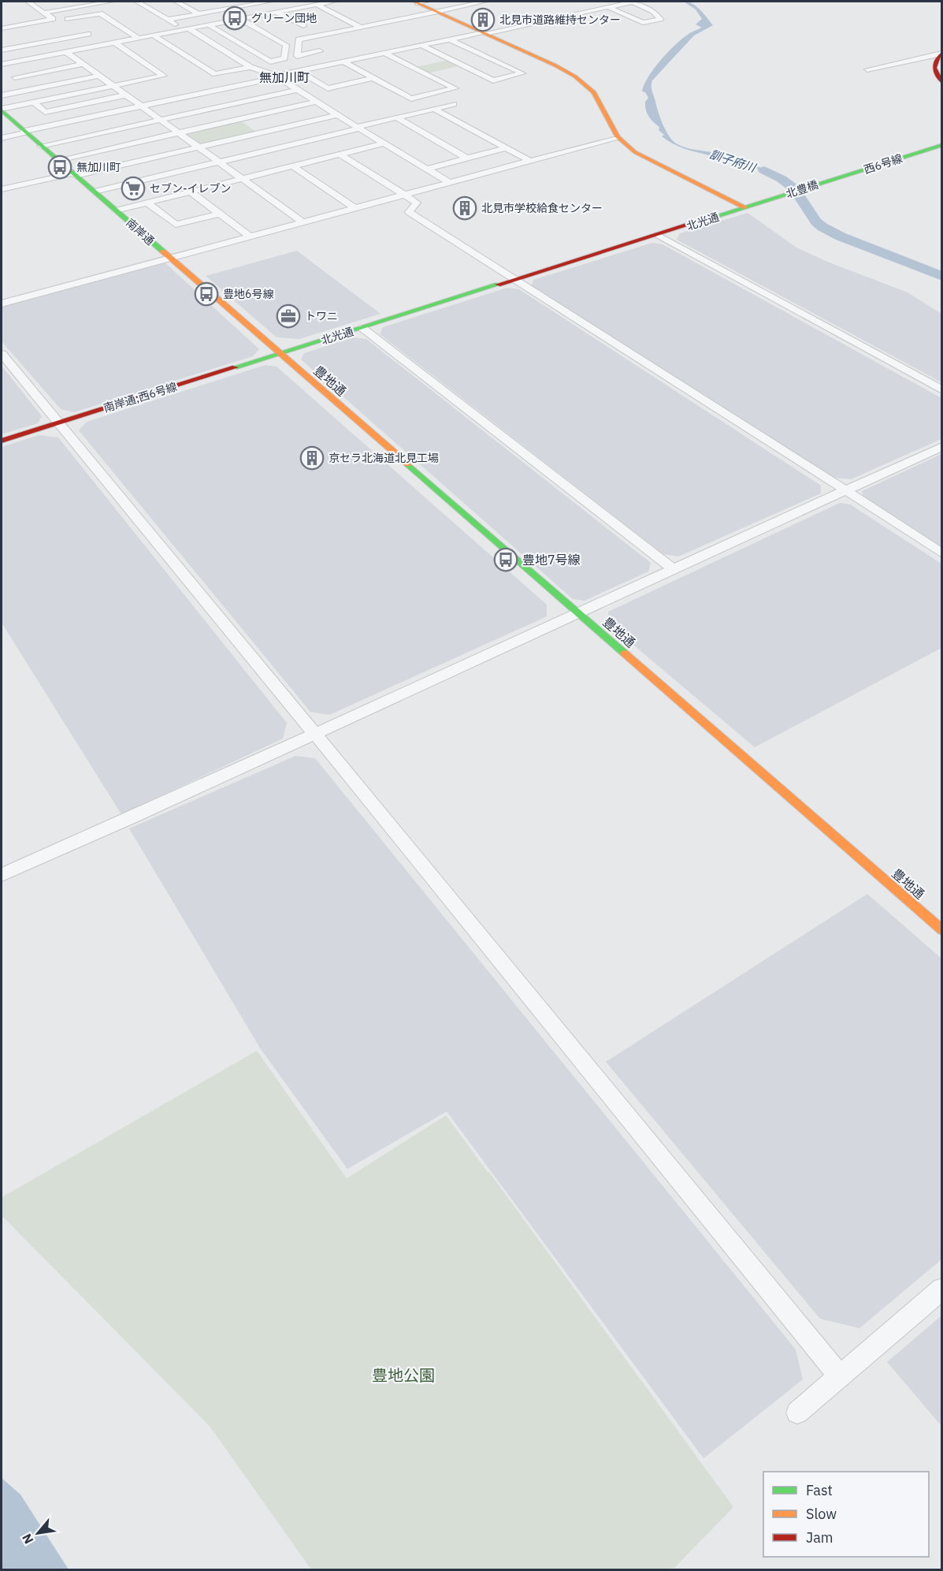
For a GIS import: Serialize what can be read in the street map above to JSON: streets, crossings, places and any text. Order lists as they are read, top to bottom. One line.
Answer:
{"streets":{"street":["西6号線","北豊橋","北光通","南岸通","豊地通","南岸通;西6号線"]},"crossings":[["西6号線","北豊橋"],["北豊橋","北光通"],["北光通","南岸通"],["北光通","豊地通"],["北光通","南岸通;西6号線"],["南岸通","豊地通"],["南岸通","南岸通;西6号線"],["豊地通","南岸通;西6号線"]],"districts":["無加川町"],"water":["訓子府川"],"parks":["豊地公園"],"places":{"bus stop":["グリーン団地","無加川町","豊地6号線","豊地7号線"],"building":["北見市道路維持センター","北見市学校給食センター","京セラ北海道北見工場"],"supermarket":["セブン-イレブン"],"office":["トワニ"]},"legend":["Fast","Slow","Jam"],"north":"bottom left"}
